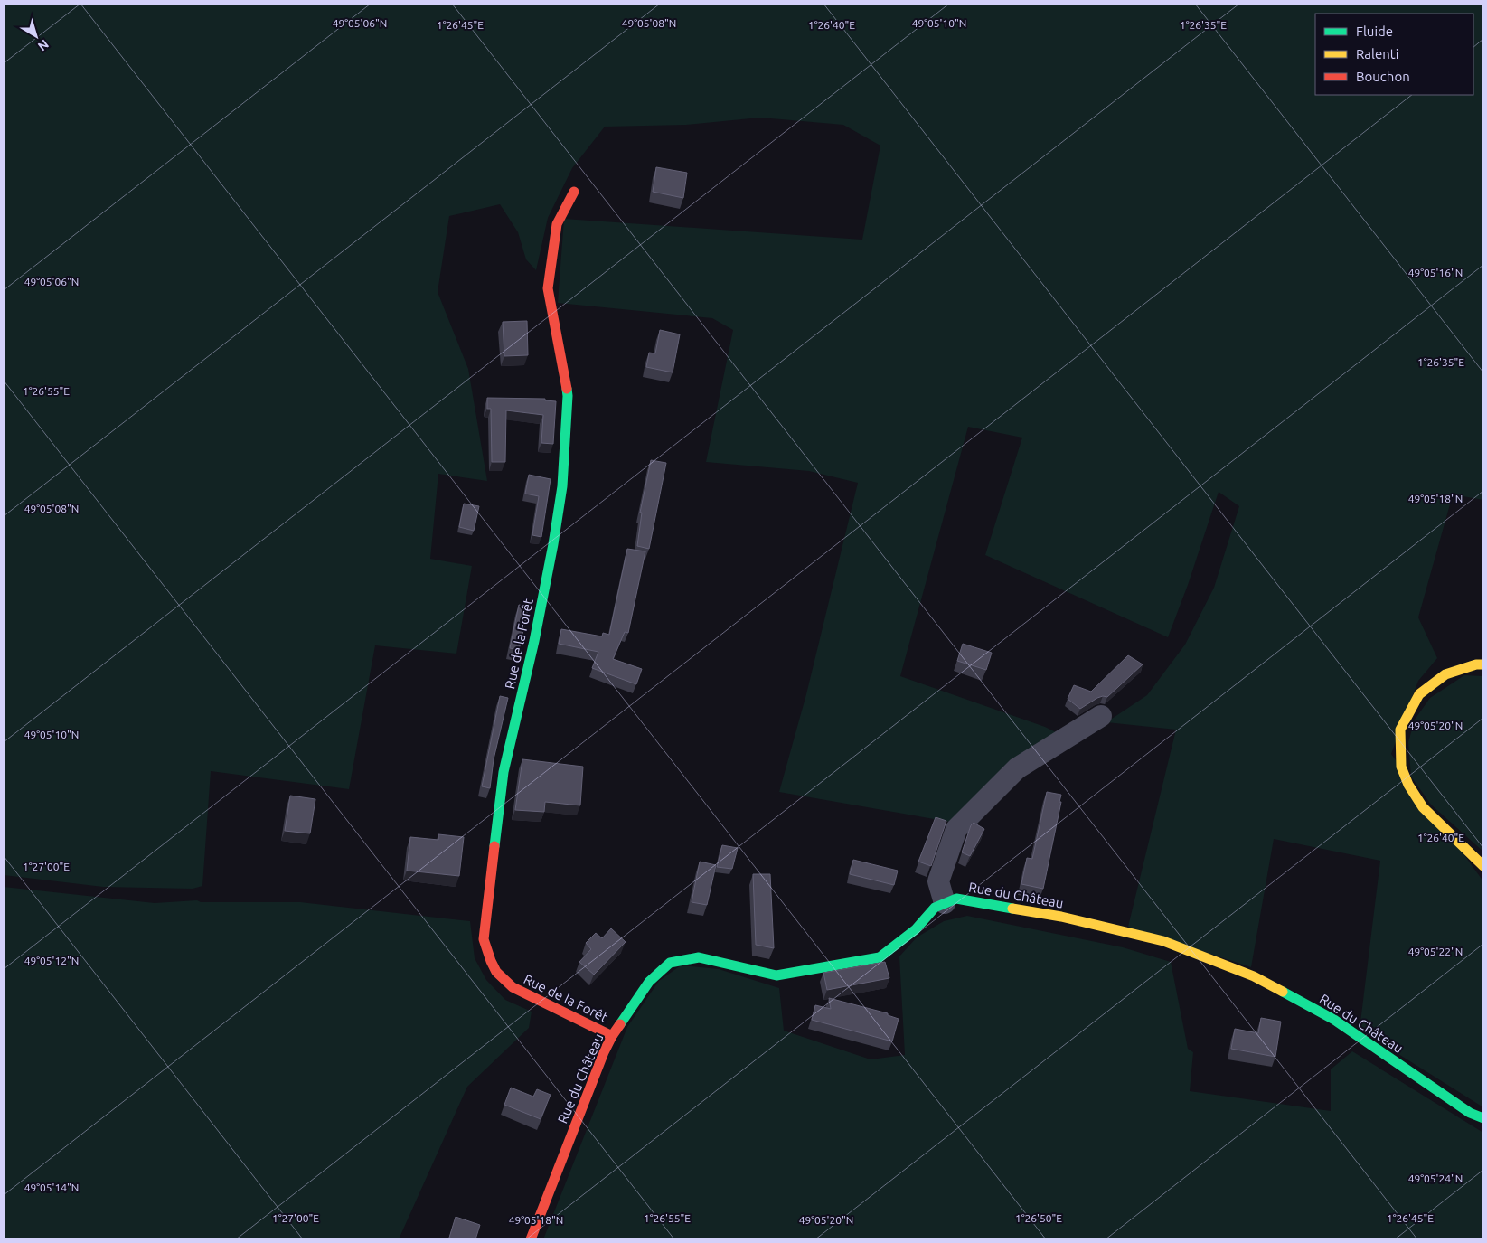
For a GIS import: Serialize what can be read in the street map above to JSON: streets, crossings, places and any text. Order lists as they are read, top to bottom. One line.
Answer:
{"streets":{"street":["Rue de la Forêt","Rue du Château"]},"crossings":[["Rue de la Forêt","Rue du Château"]],"legend":["Fluide","Ralenti","Bouchon"],"north":"bottom right","coordinates":["49°05'06\"N","49°05'08\"N","49°05'10\"N","1°26'45\"E","1°26'40\"E","1°26'35\"E","49°05'16\"N","1°26'55\"E","49°05'18\"N","49°05'20\"N","1°27'00\"E","49°05'22\"N","49°05'12\"N","49°05'24\"N","49°05'14\"N","1°26'50\"E"]}
